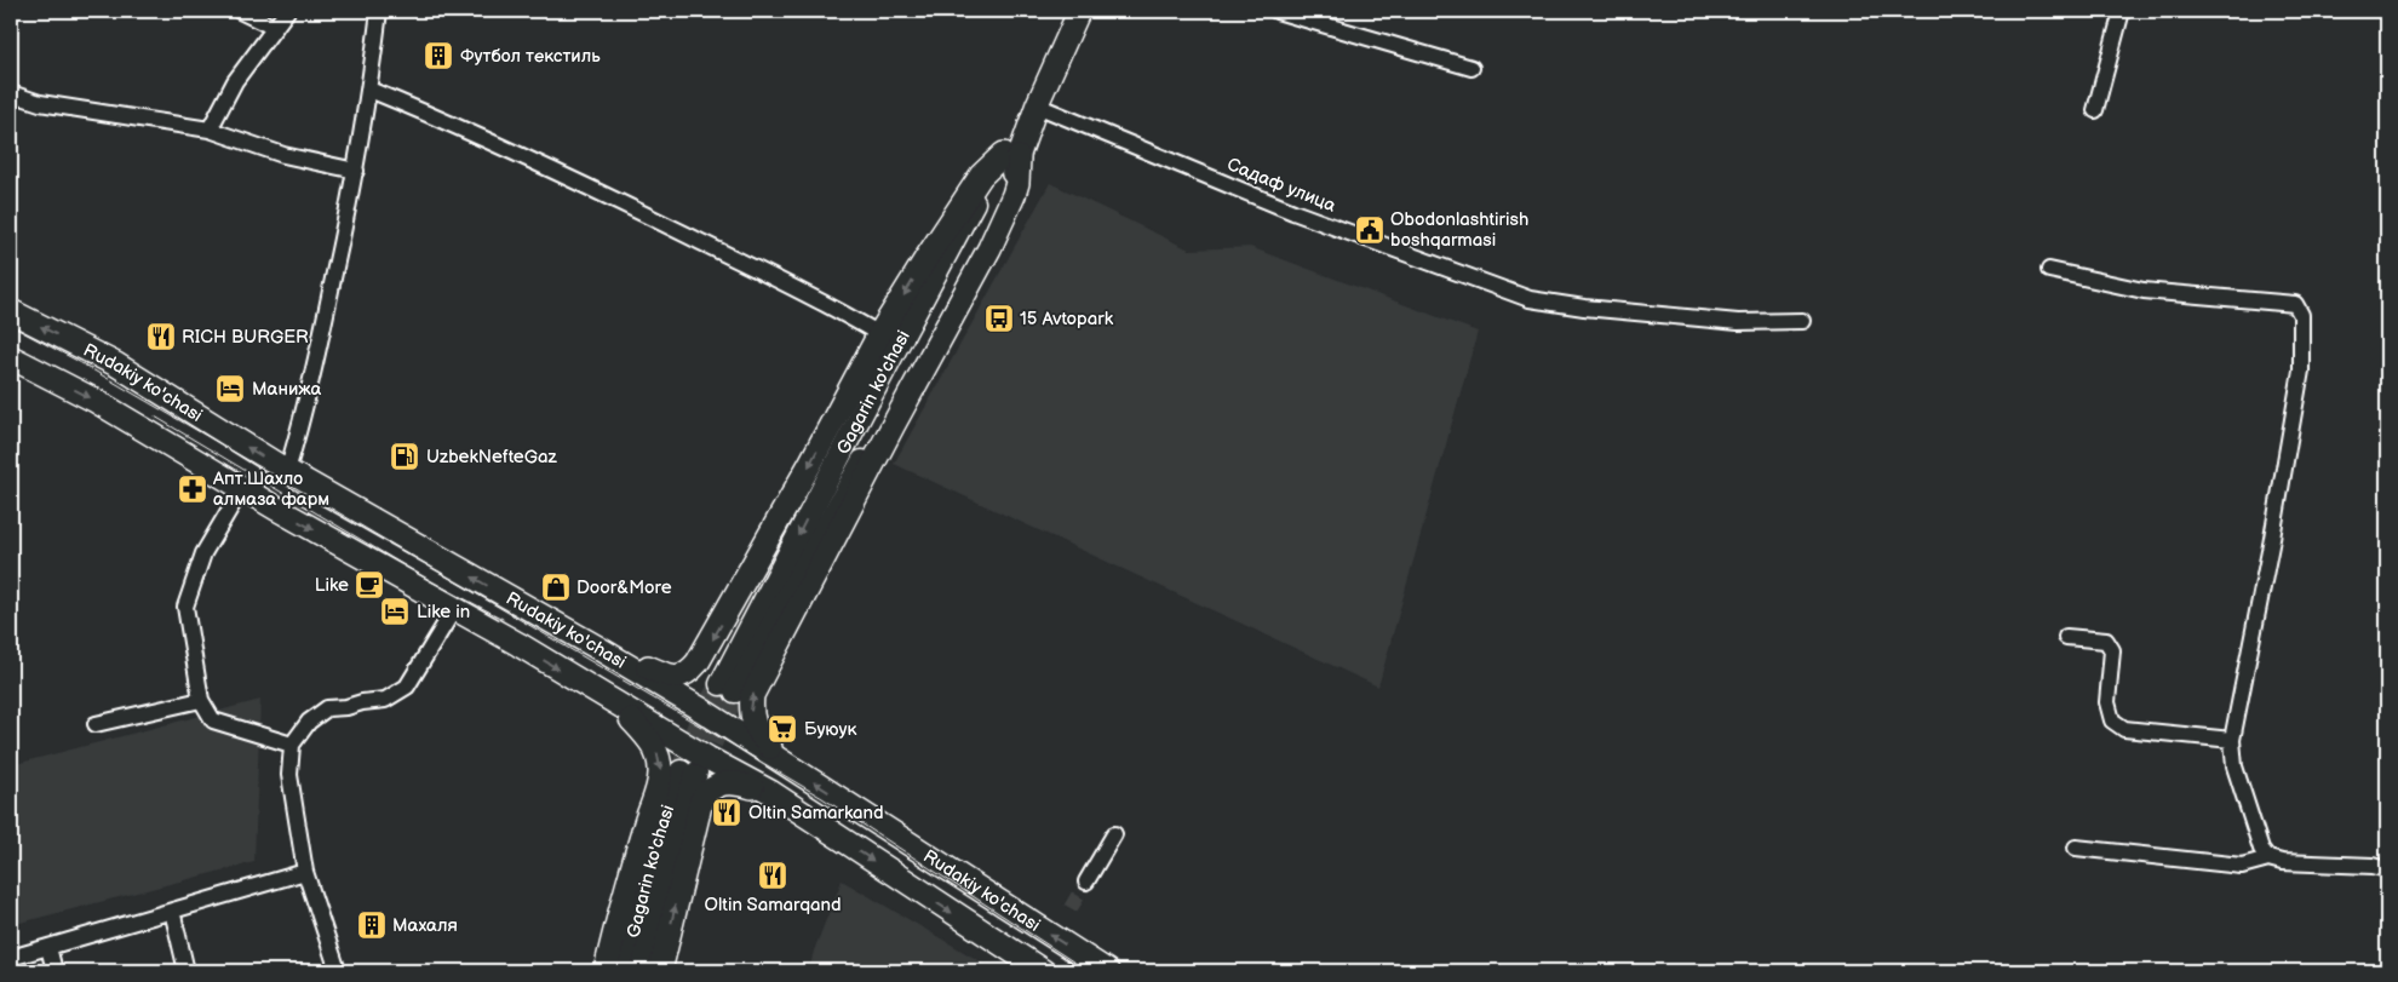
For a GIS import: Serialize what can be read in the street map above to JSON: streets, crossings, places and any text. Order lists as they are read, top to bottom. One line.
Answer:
{"streets":{"main road":["Rudakiy ko'chasi","Gagarin ko'chasi"],"street":["Садаф улица"]},"crossings":[["Садаф улица","Gagarin ko'chasi"]],"places":{"building":["Футбол текстиль","Махаля"],"public building":["Obodonlashtirish boshqarmasi"],"bus stop":["15 Avtopark"],"restaurant":["RICH BURGER","Oltin Samarkand","Oltin Samarqand"],"hotel":["Манижа","Like in"],"fuel station":["UzbekNefteGaz"],"pharmacy":["Апт.Шахло алмаза фарм"],"cafe":["Like"],"shop":["Door&More"],"supermarket":["Буюук"]}}
